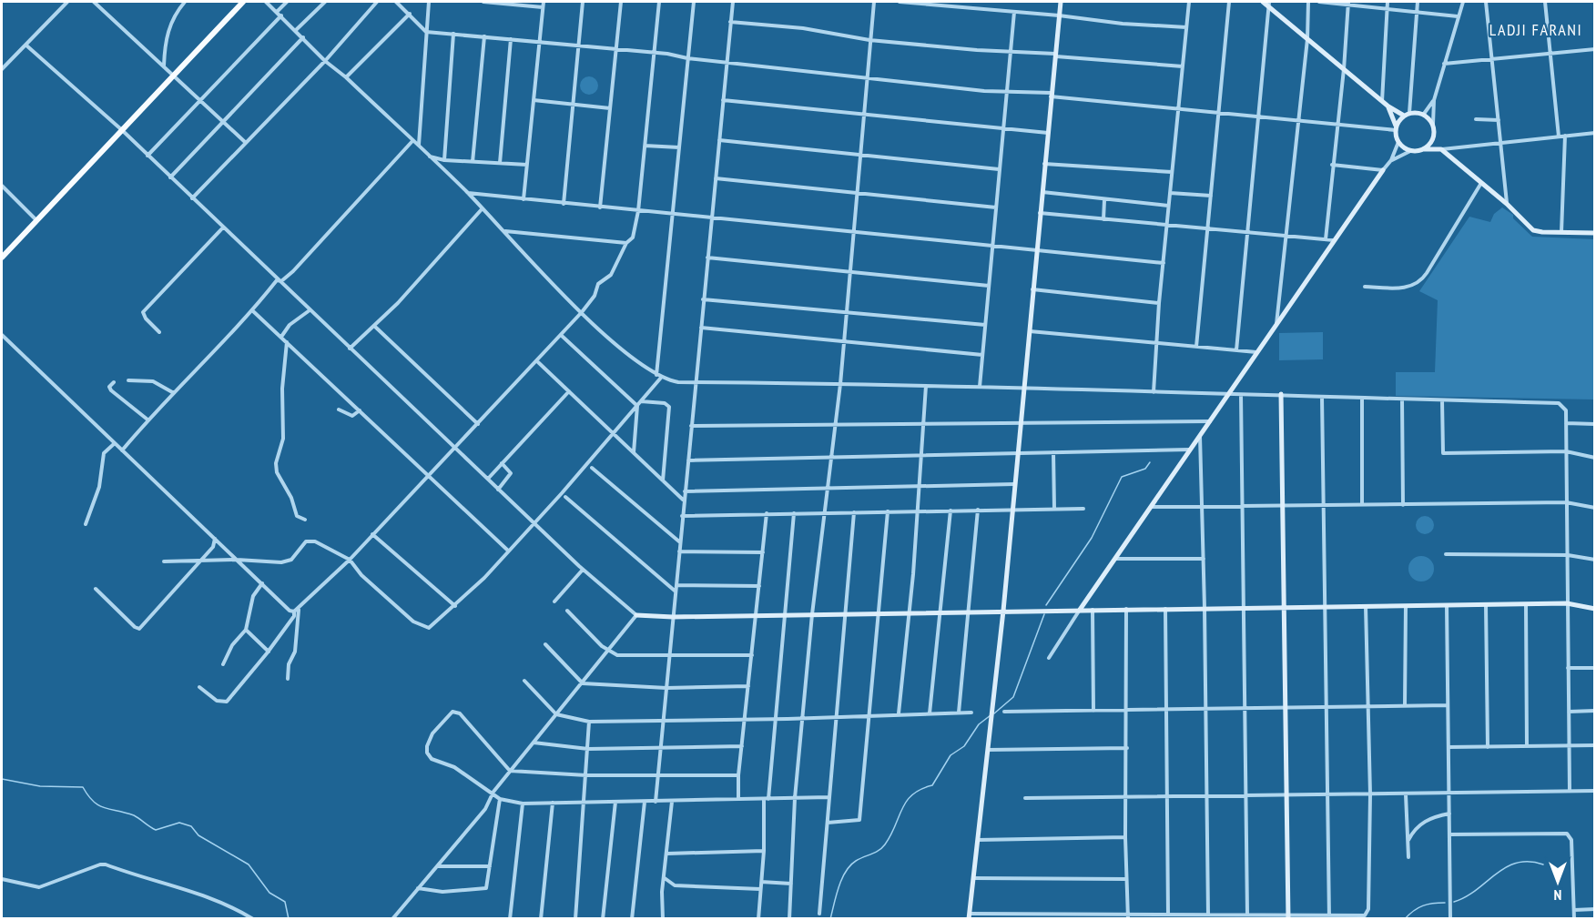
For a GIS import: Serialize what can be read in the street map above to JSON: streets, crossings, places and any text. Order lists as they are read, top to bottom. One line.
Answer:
{"districts":["LADJI FARANI"],"north":"bottom"}
